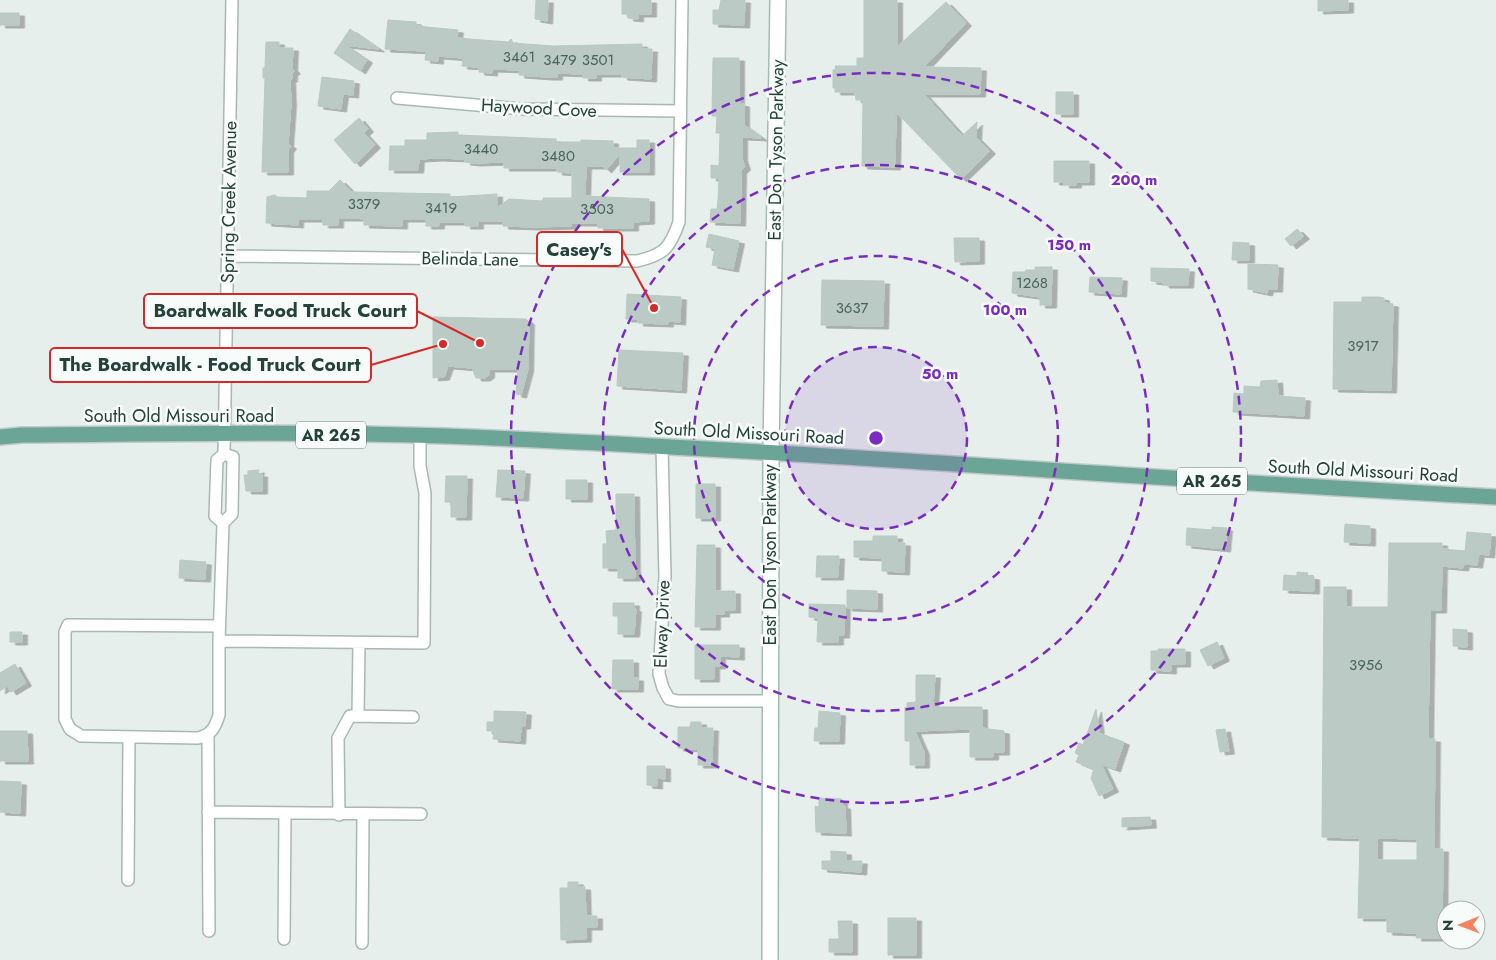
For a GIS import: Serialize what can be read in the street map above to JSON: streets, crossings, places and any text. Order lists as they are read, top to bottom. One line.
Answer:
{"streets":{"main road":["East Don Tyson Parkway","South Old Missouri Road","AR 265"],"street":["Haywood Cove","Spring Creek Avenue","Belinda Lane","Elway Drive"]},"crossings":[["Haywood Cove","Belinda Lane"],["East Don Tyson Parkway","South Old Missouri Road"],["East Don Tyson Parkway","Elway Drive"],["Spring Creek Avenue","Belinda Lane"],["Spring Creek Avenue","South Old Missouri Road"],["South Old Missouri Road","Elway Drive"]],"places":["Casey's","Boardwalk Food Truck Court","The Boardwalk - Food Truck Court"],"house_numbers":["3461","3479","3501","3440","3480","3379","3419","3503","1268","3637","3917","3956"],"north":"left","rings":["200 m","150 m","100 m","50 m"]}
